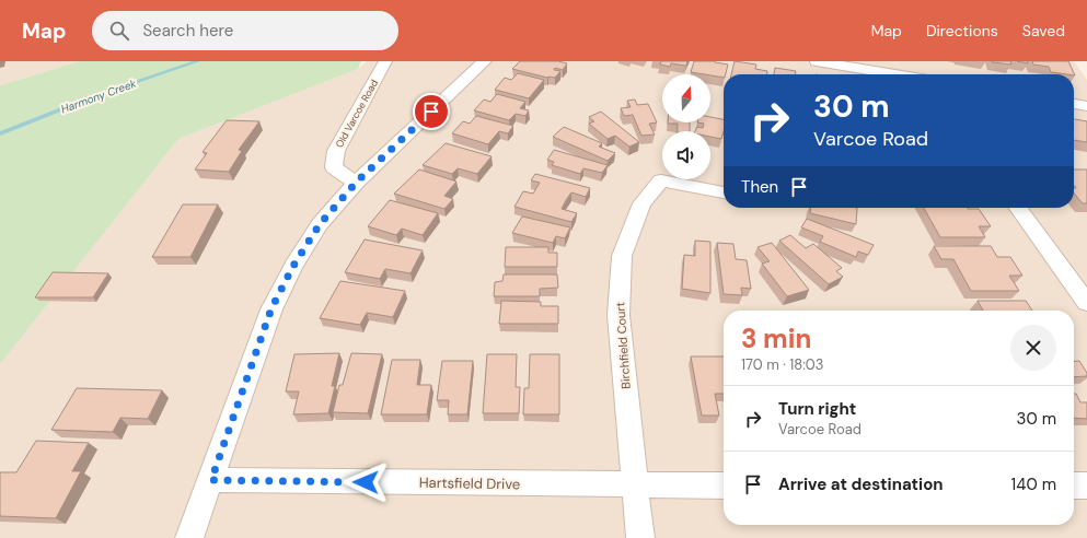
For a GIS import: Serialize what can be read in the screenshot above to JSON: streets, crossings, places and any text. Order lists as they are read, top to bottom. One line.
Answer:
{"streets":{"street":["Old Varcoe Road","Birchfield Court","Hartsfield Drive"]},"crossings":[["Birchfield Court","Hartsfield Drive"]],"water":["Harmony Creek"],"north":"top","page":{"header":"Map","search":"Search here","nav":["Map","Directions","Saved"],"turn":["30 m","Varcoe Road"],"then":"Then","heading":["3 min","170 m · 18:03"],"list":[{"name":"Turn right","note":"Varcoe Road","value":"30 m"},{"name":"Arrive at destination","value":"140 m"}]}}
